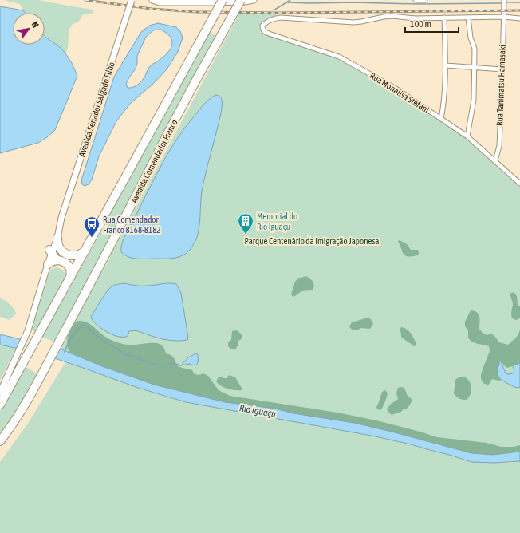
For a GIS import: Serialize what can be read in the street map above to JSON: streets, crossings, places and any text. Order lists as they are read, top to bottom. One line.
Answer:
{"streets":{"highway":["Avenida Comendador Franco"],"main road":["Avenida Senador Salgado Filho"],"street":["Rua Tanimatsu Hamasaki","Rua Monalisa Stefani"]},"crossings":[["Rua Tanimatsu Hamasaki","Rua Monalisa Stefani"],["Avenida Senador Salgado Filho","Avenida Comendador Franco"]],"water":["Rio Iguaçu"],"parks":["Parque Centenário da Imigração Japonesa"],"places":{"building":["Memorial do Rio Iguaçu"],"bus stop":["Rua Comendador Franco 8168-8182"]},"scale_bar":"100 m","north":"top right"}
